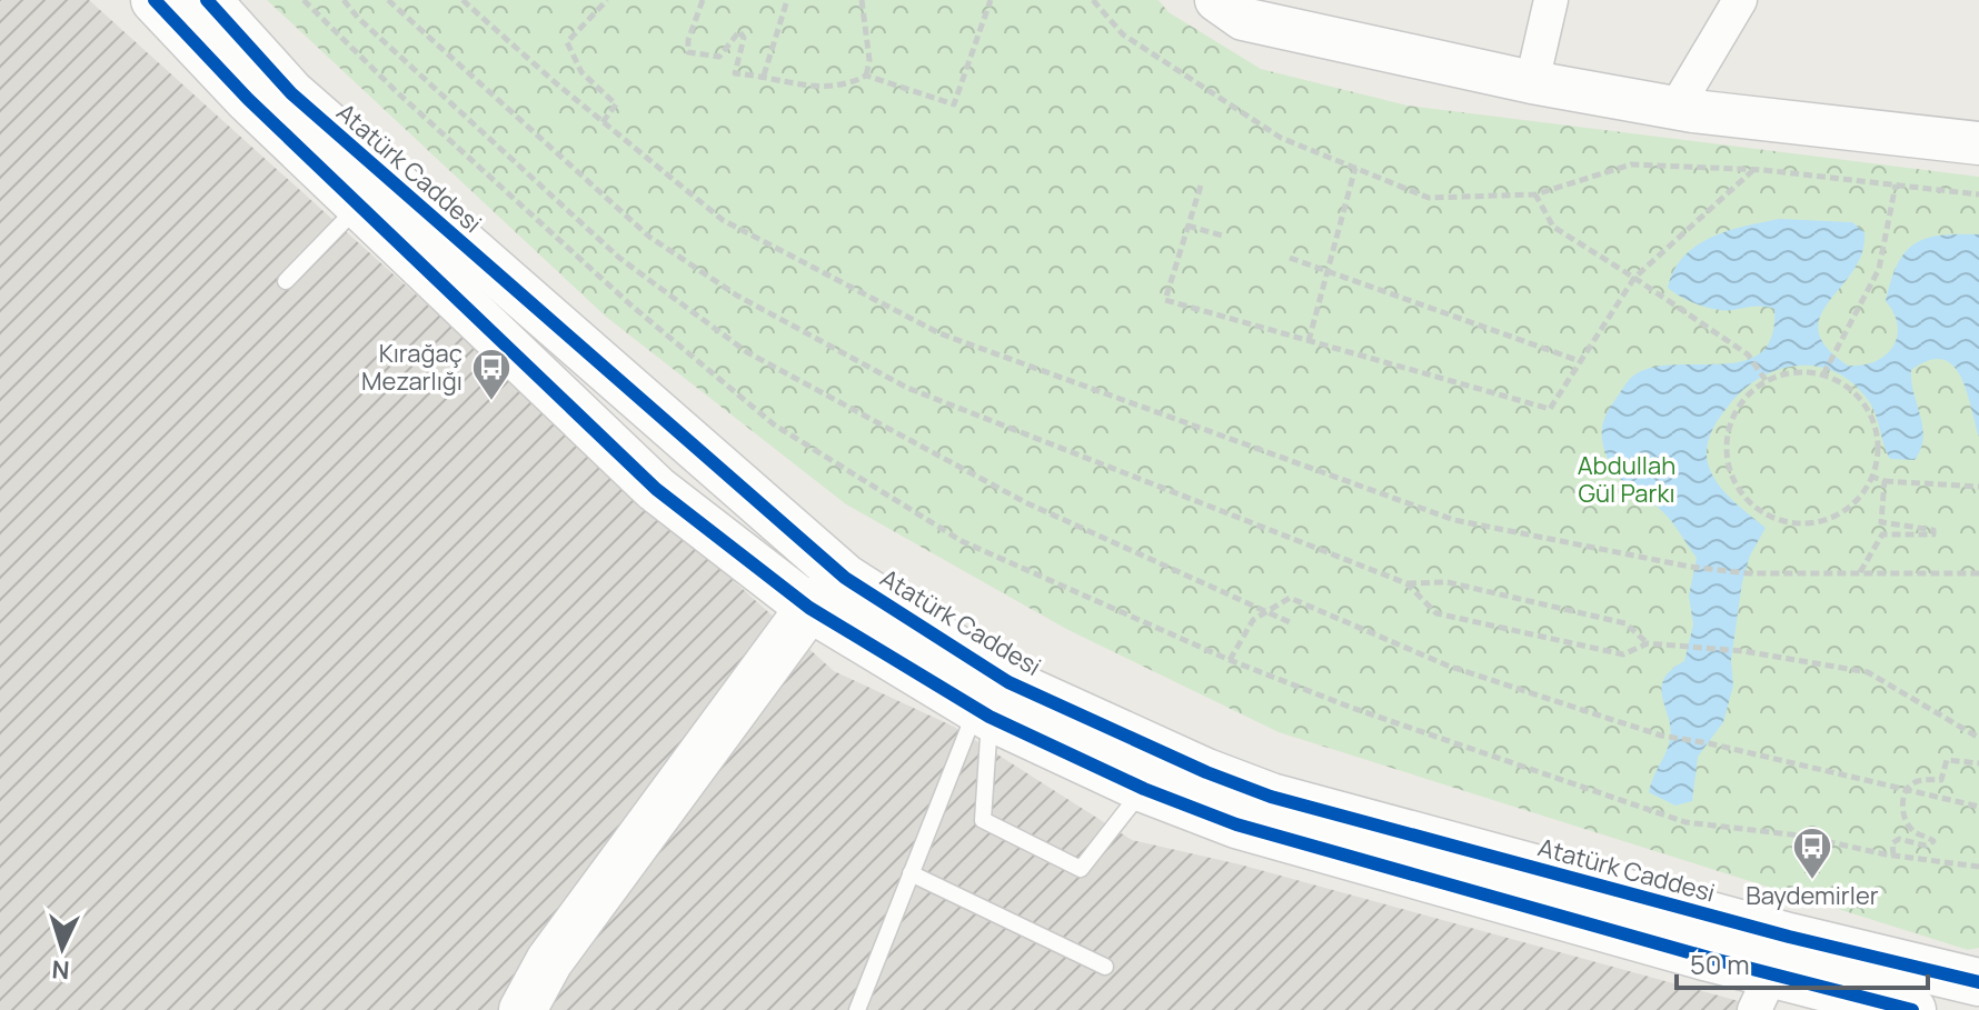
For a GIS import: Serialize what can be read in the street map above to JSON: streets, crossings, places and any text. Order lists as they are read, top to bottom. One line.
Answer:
{"streets":{"main road":["Atatürk Caddesi"]},"parks":["Abdullah Gül Parkı"],"places":{"bus stop":["Kırağaç Mezarlığı","Baydemirler"]},"scale_bar":"50 m","north":"bottom"}
